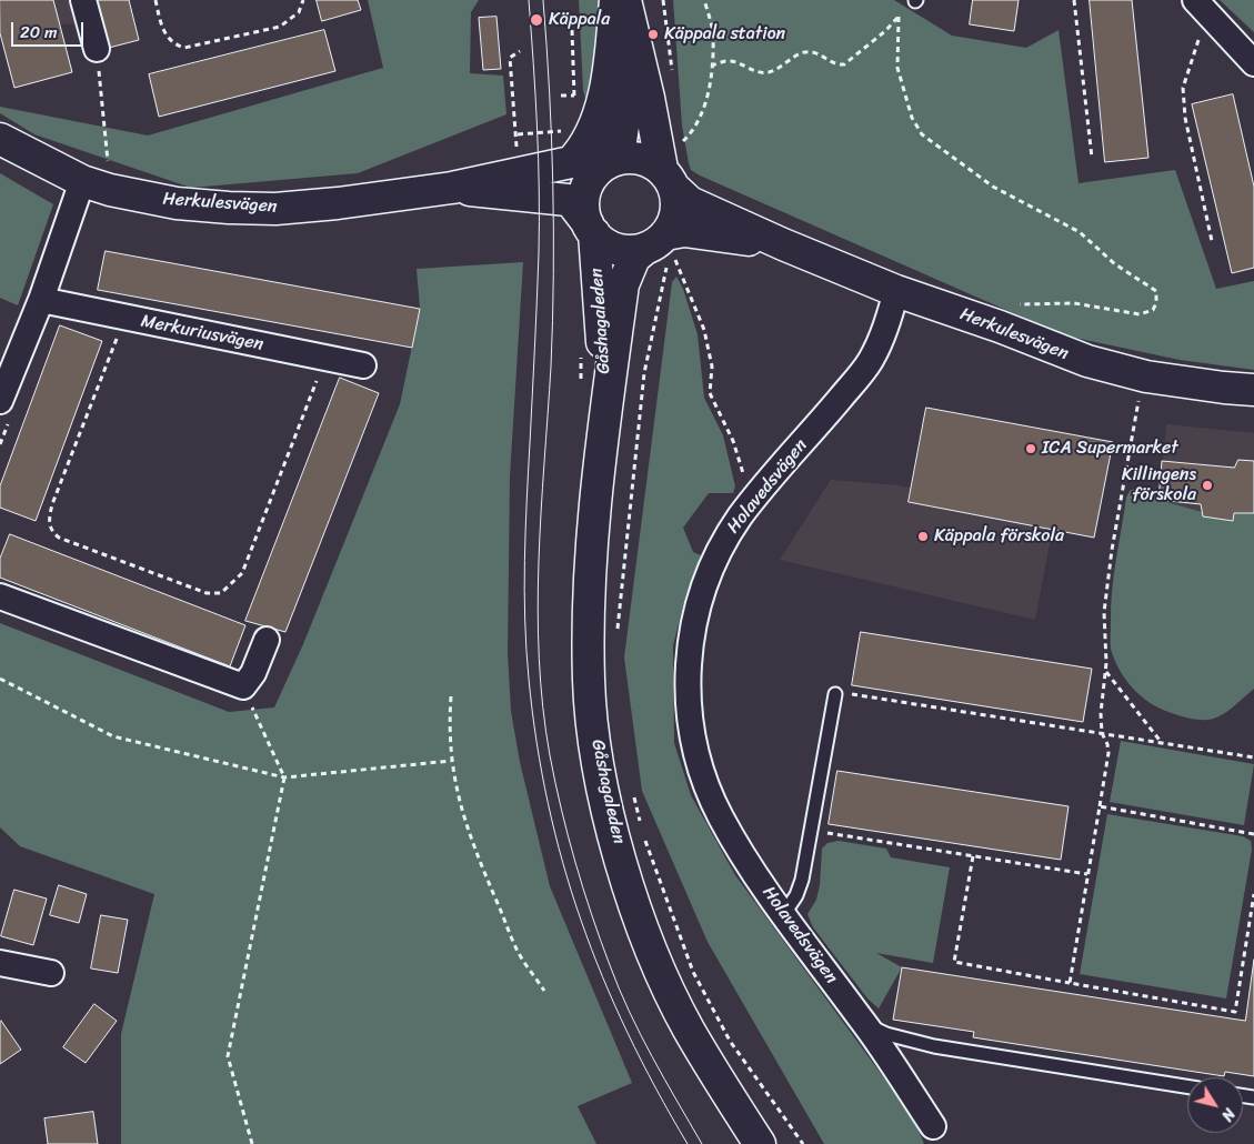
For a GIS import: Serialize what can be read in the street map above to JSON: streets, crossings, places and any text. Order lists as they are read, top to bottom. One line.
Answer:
{"streets":{"street":["Herkulesvägen","Gåshagaleden","Merkuriusvägen","Holavedsvägen"]},"crossings":[["Herkulesvägen","Gåshagaleden"],["Herkulesvägen","Holavedsvägen"]],"places":["Käppala","Käppala station","ICA Supermarket","Killingens förskola","Käppala förskola"],"scale_bar":"20 m","north":"bottom right"}
